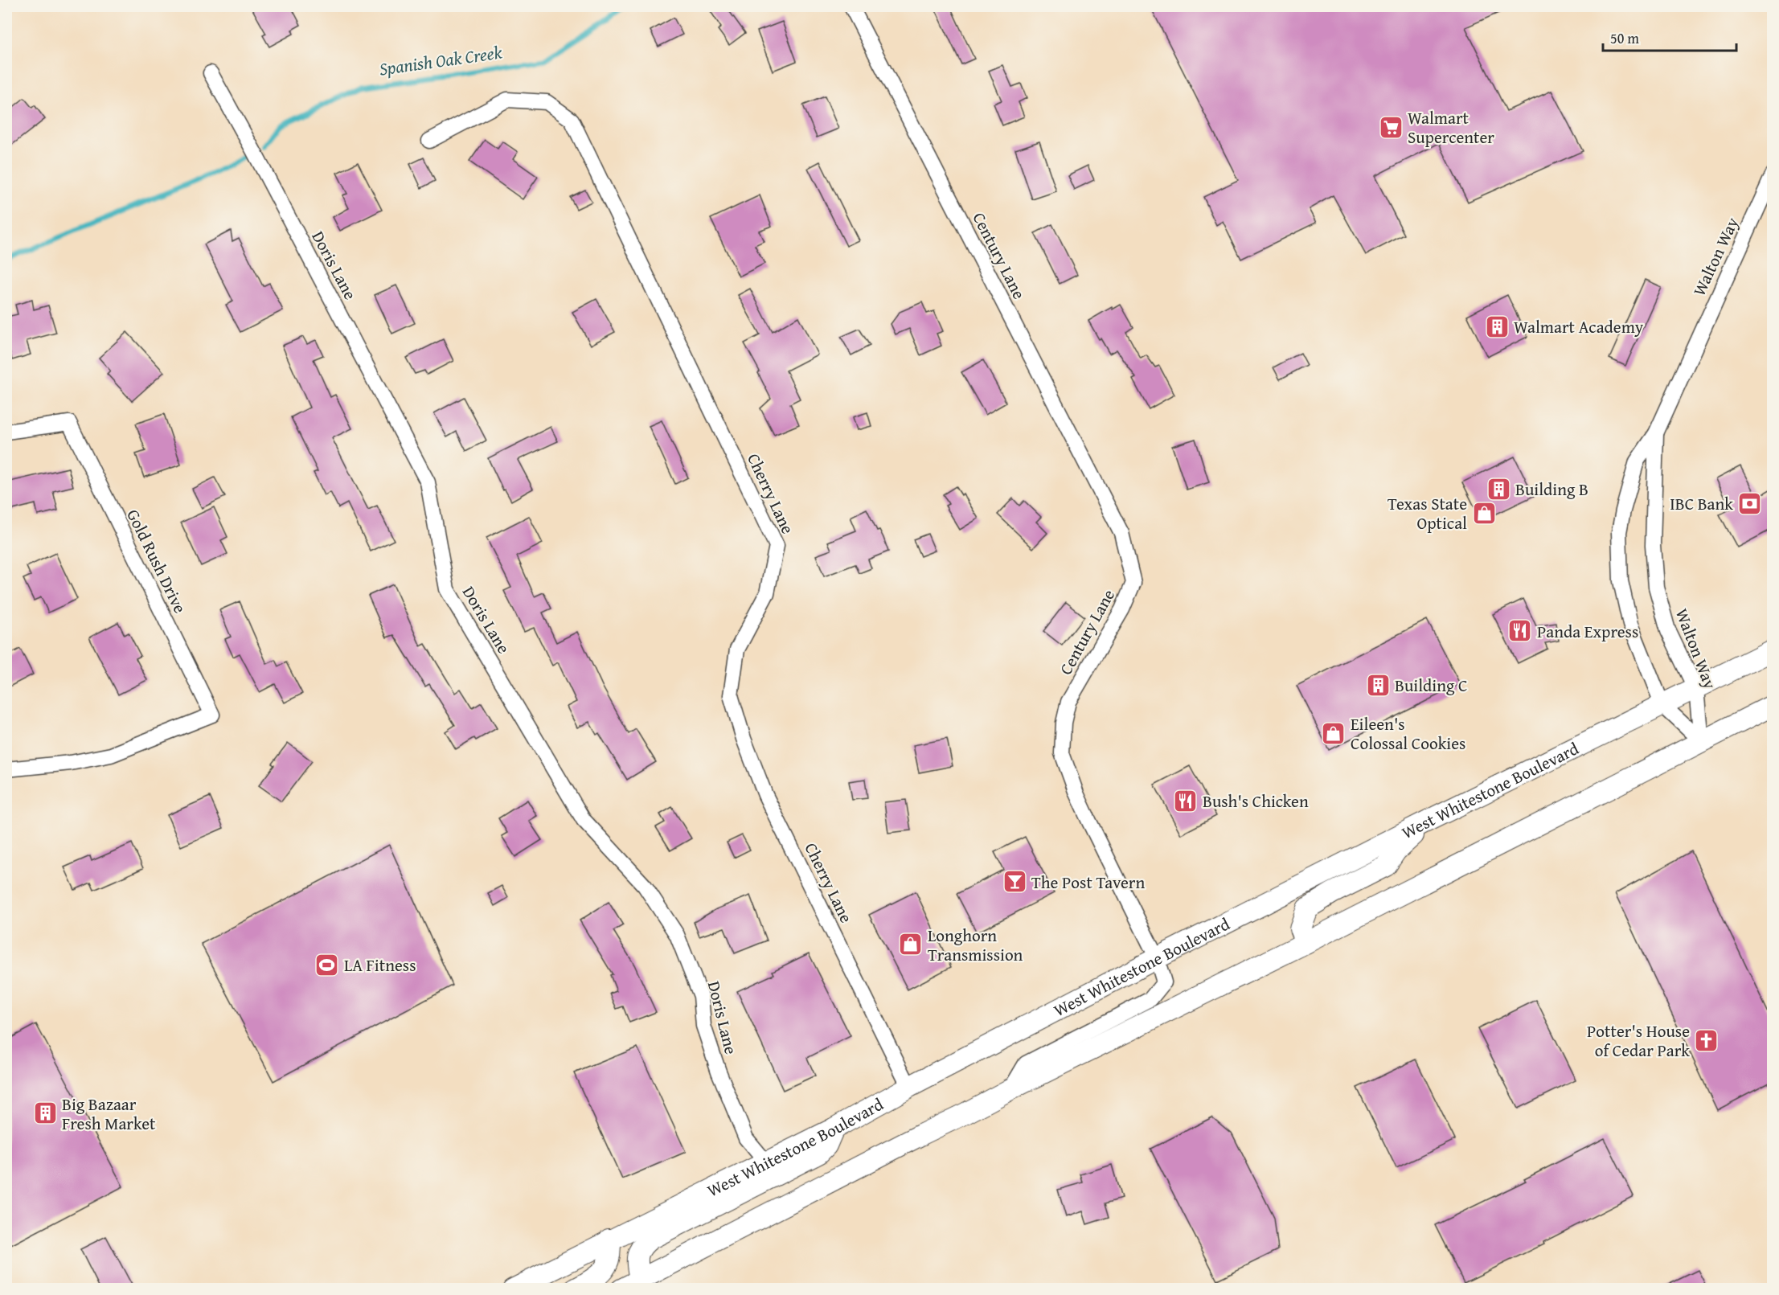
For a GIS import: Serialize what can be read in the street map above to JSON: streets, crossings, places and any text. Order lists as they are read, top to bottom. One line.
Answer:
{"streets":{"main road":["West Whitestone Boulevard"],"street":["Century Lane","Walton Way","Doris Lane","Cherry Lane","Gold Rush Drive"]},"crossings":[["Century Lane","West Whitestone Boulevard"],["Walton Way","West Whitestone Boulevard"],["Doris Lane","West Whitestone Boulevard"],["Cherry Lane","West Whitestone Boulevard"]],"water":["Spanish Oak Creek"],"places":{"supermarket":["Walmart Supercenter"],"building":["Walmart Academy","Building B","Building C","Big Bazaar Fresh Market"],"bank":["IBC Bank"],"shop":["Texas State Optical","Eileen's Colossal Cookies","Longhorn Transmission"],"restaurant":["Panda Express","Bush's Chicken"],"bar":["The Post Tavern"],"sports":["LA Fitness"],"church":["Potter's House of Cedar Park"]},"scale_bar":"50 m"}
